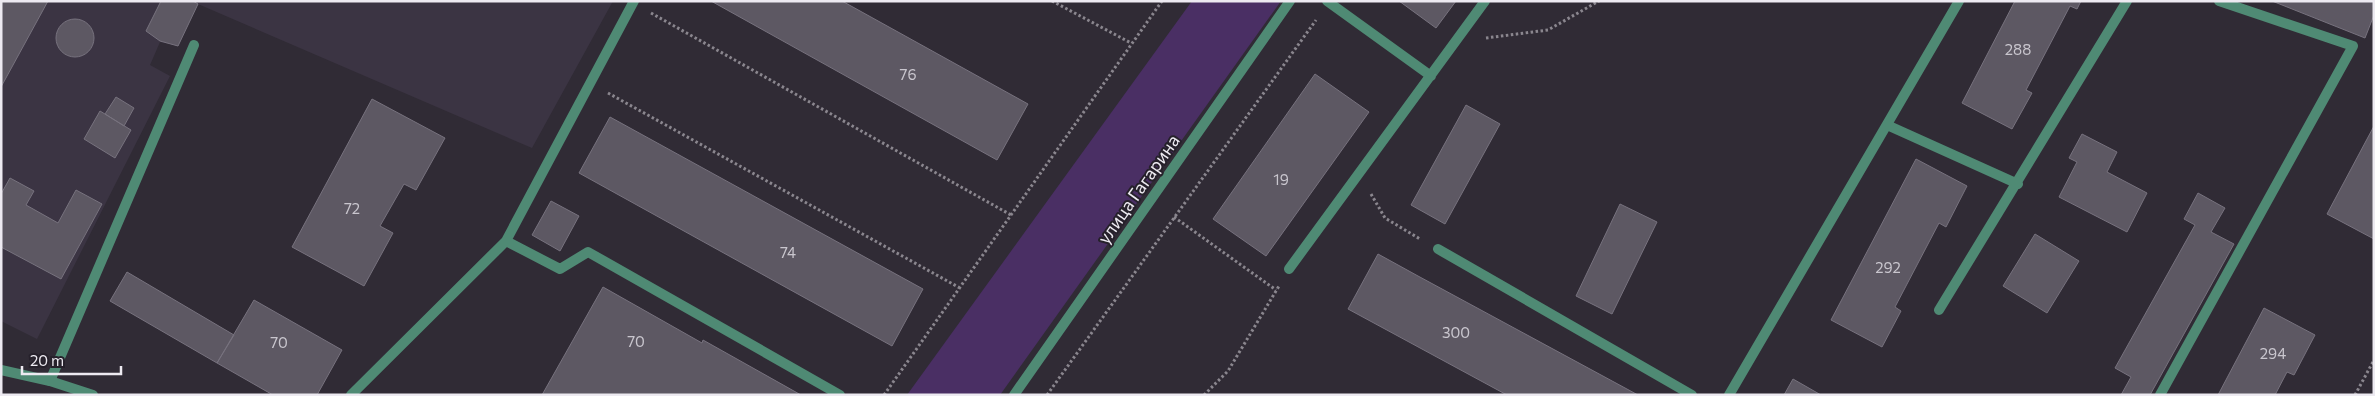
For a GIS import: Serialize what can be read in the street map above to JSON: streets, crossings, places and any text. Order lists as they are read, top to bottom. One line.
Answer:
{"streets":{"street":["улица Гагарина"]},"house_numbers":["288","76","19","72","74","292","300","70","70","294"],"scale_bar":"20 m"}
